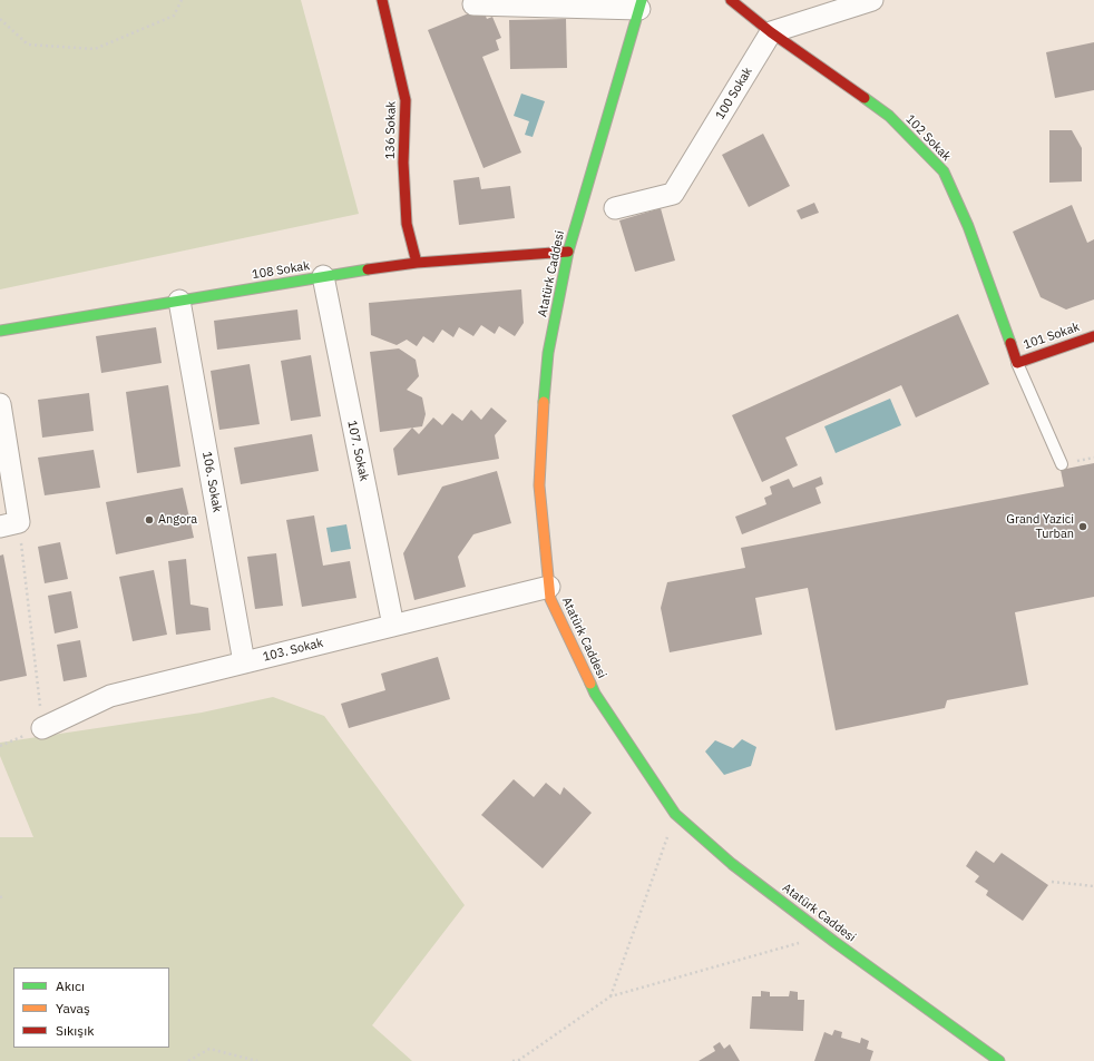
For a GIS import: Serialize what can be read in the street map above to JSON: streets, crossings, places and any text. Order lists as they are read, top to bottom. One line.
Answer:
{"streets":{"street":["100 Sokak","136 Sokak","102 Sokak","108 Sokak","Atatürk Caddesi","101 Sokak","107. Sokak","106. Sokak","103. Sokak"]},"crossings":[["100 Sokak","102 Sokak"],["136 Sokak","108 Sokak"],["102 Sokak","101 Sokak"],["108 Sokak","Atatürk Caddesi"],["108 Sokak","107. Sokak"],["108 Sokak","106. Sokak"],["Atatürk Caddesi","103. Sokak"],["107. Sokak","103. Sokak"],["106. Sokak","103. Sokak"]],"places":["Angora","Grand Yazici Turban"],"legend":["Akıcı","Yavaş","Sıkışık"]}
